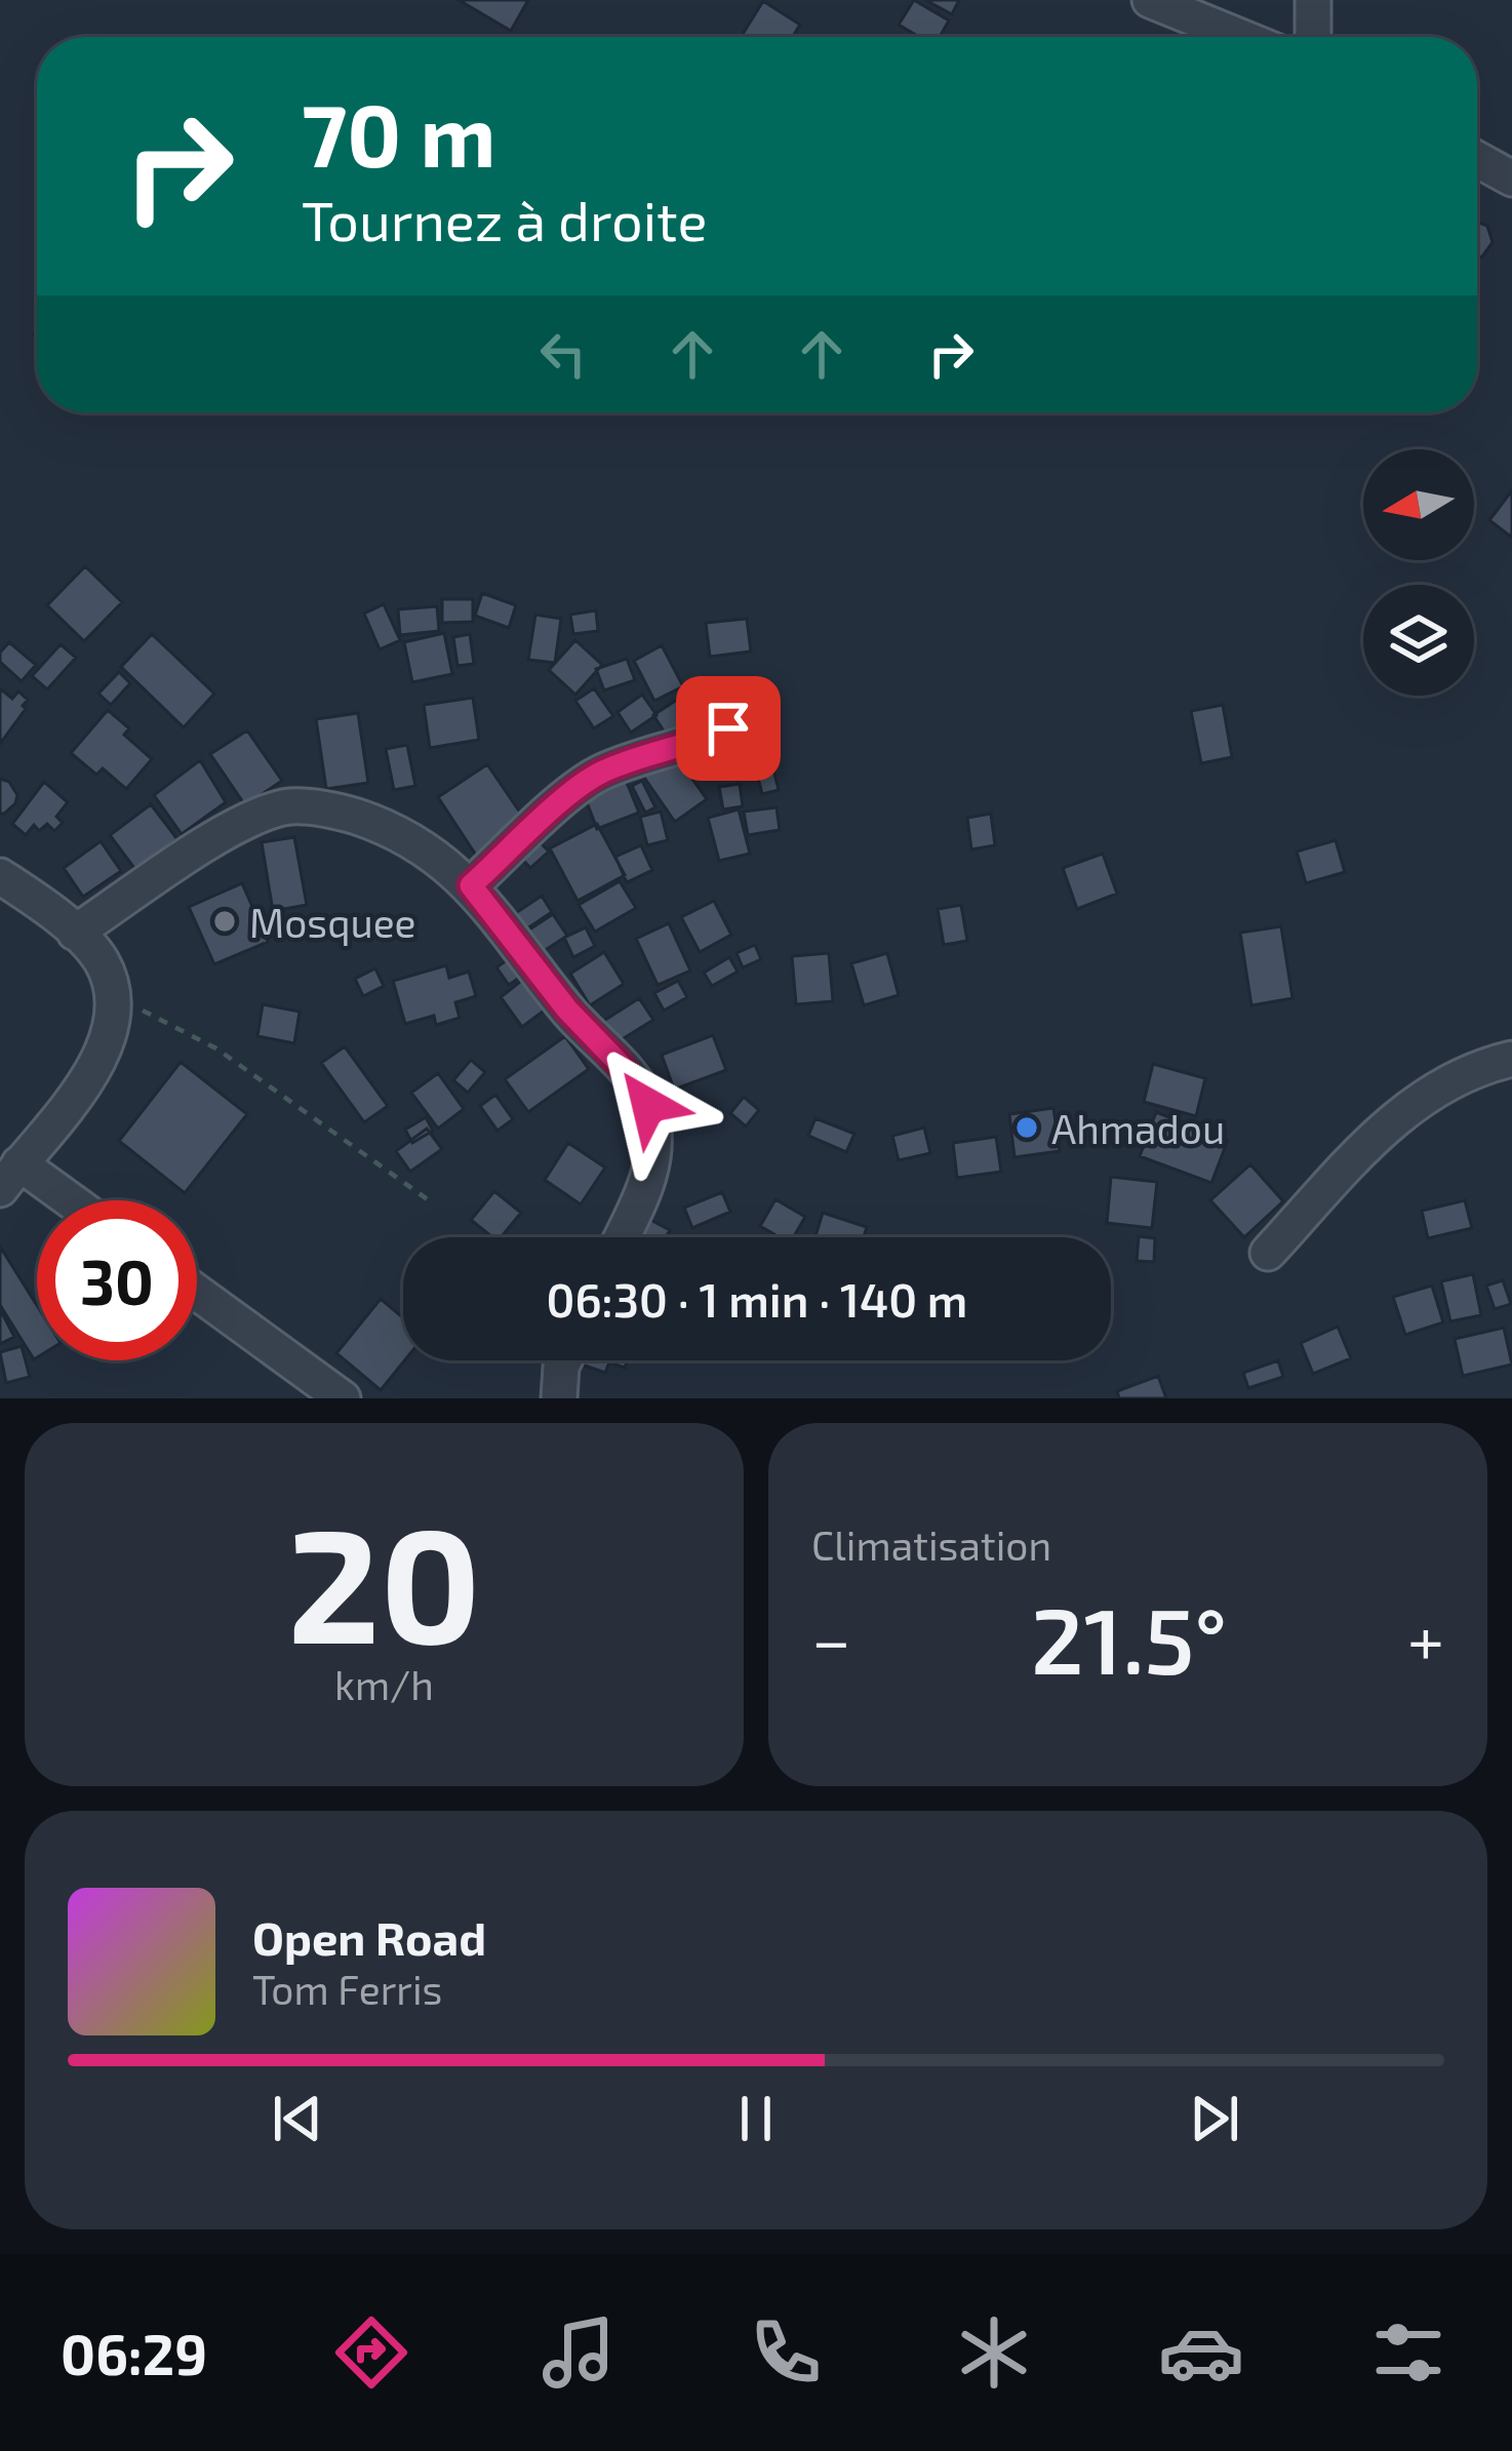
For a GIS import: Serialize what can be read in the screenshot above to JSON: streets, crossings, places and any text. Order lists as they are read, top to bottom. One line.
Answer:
{"places":["Mosquee","Ahmadou"],"north":"left","page":{"turn":["70 m","Tournez à droite"],"limit":"30","trip":"06:30 · 1 min · 140 m","tile":[["20","km/h"],"Climatisation"],"heat":["−","21.5°","+"],"song":["Open Road","Tom Ferris"],"tabs":"06:29"}}
